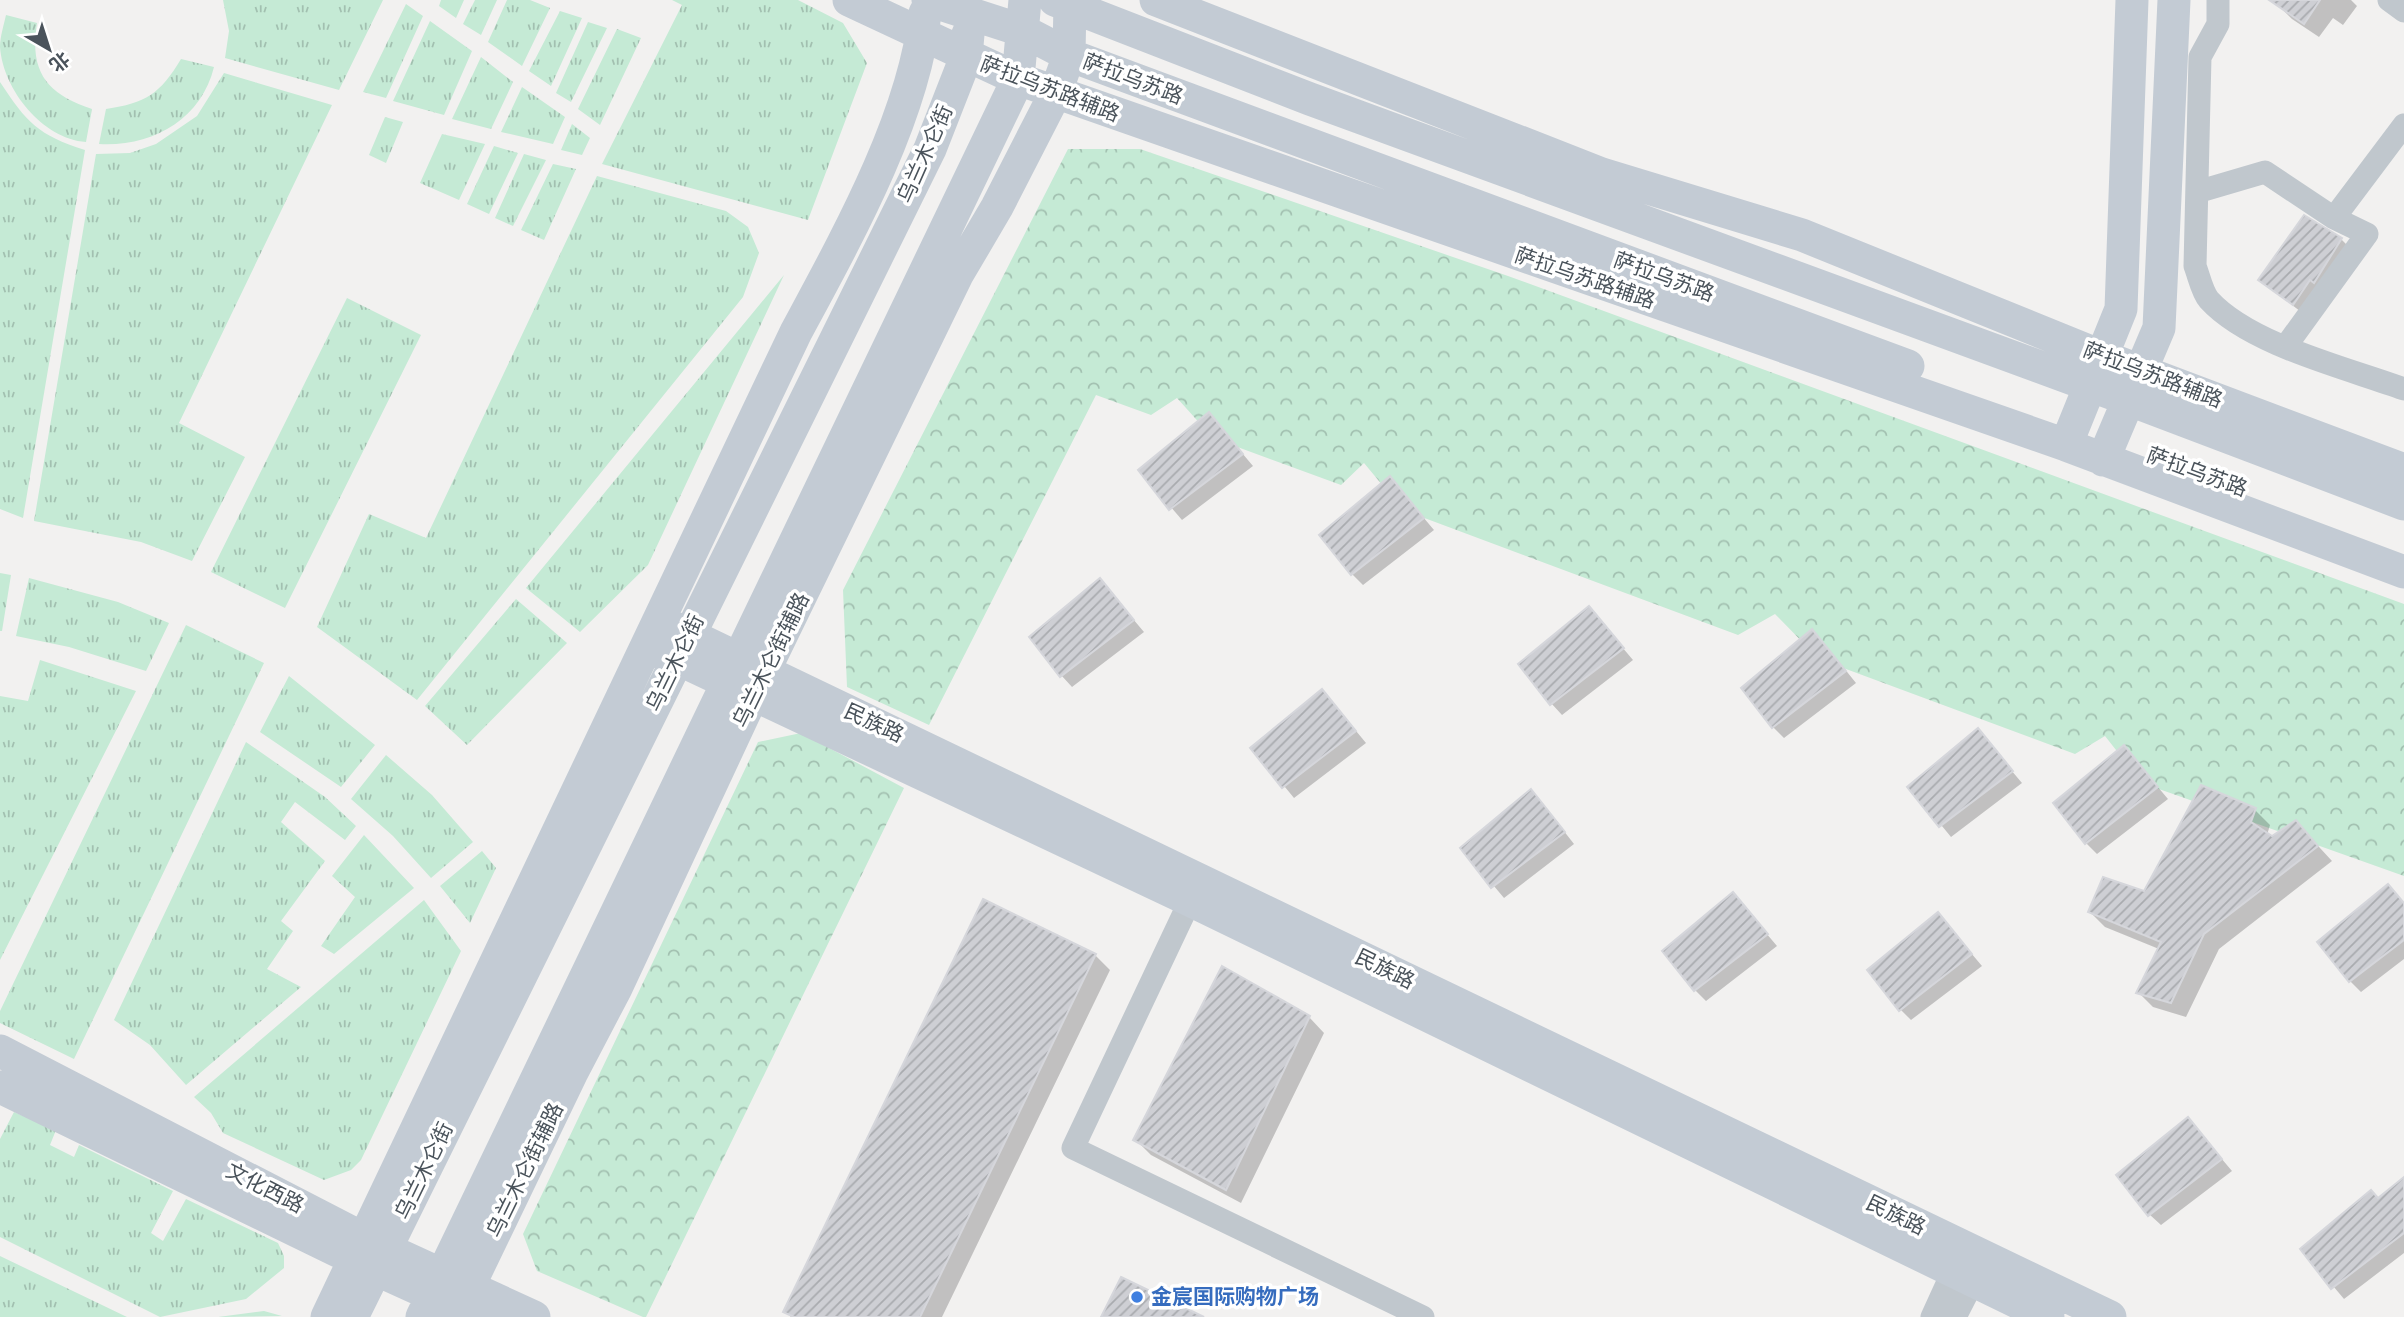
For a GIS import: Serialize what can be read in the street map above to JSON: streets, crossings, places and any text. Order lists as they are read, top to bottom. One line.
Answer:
{"streets":{"street":["萨拉乌苏路","萨拉乌苏路辅路","乌兰木仑街","乌兰木仑街辅路","民族路","文化西路"]},"crossings":[["萨拉乌苏路","萨拉乌苏路辅路"],["萨拉乌苏路","乌兰木仑街"],["萨拉乌苏路","乌兰木仑街辅路"],["萨拉乌苏路辅路","乌兰木仑街"],["萨拉乌苏路辅路","乌兰木仑街辅路"],["乌兰木仑街","民族路"],["乌兰木仑街","文化西路"],["乌兰木仑街辅路","民族路"]],"places":["金宸国际购物广场"],"north":"bottom right"}
